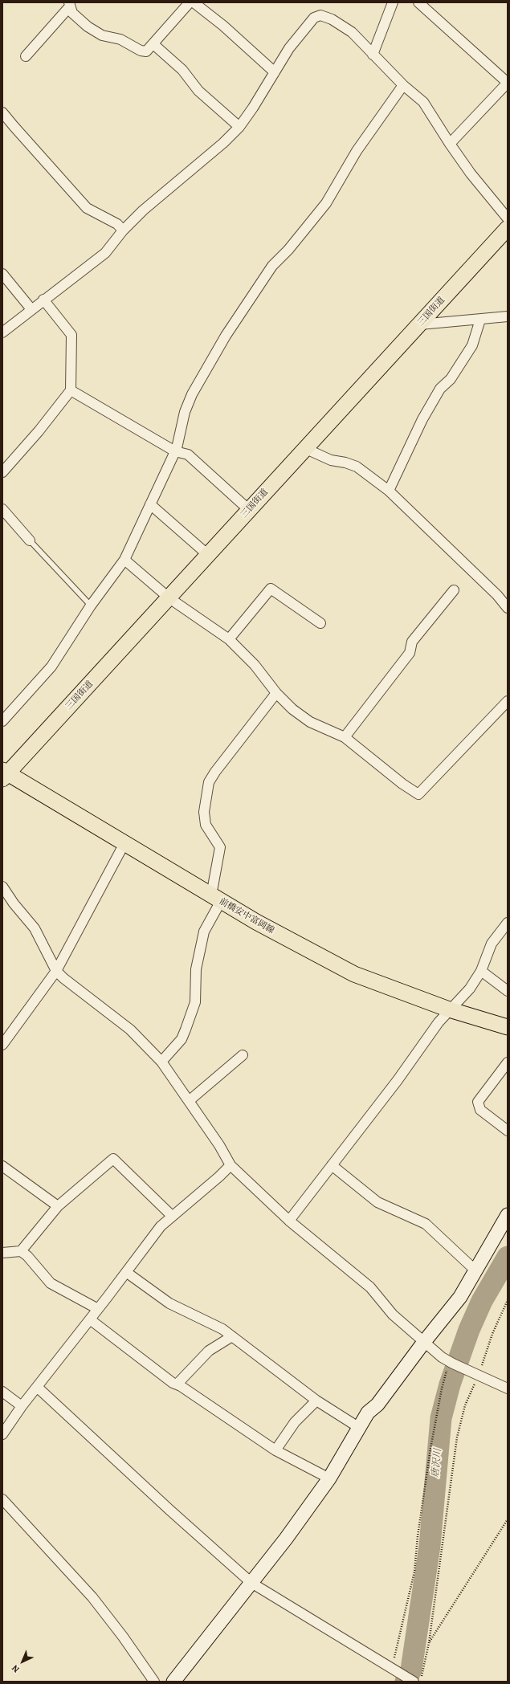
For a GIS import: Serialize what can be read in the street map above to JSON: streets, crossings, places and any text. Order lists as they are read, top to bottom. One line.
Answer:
{"streets":{"main road":["三国街道","前橋安中富岡線"]},"crossings":[["三国街道","前橋安中富岡線"]],"water":["唐沢川"],"north":"bottom left"}
